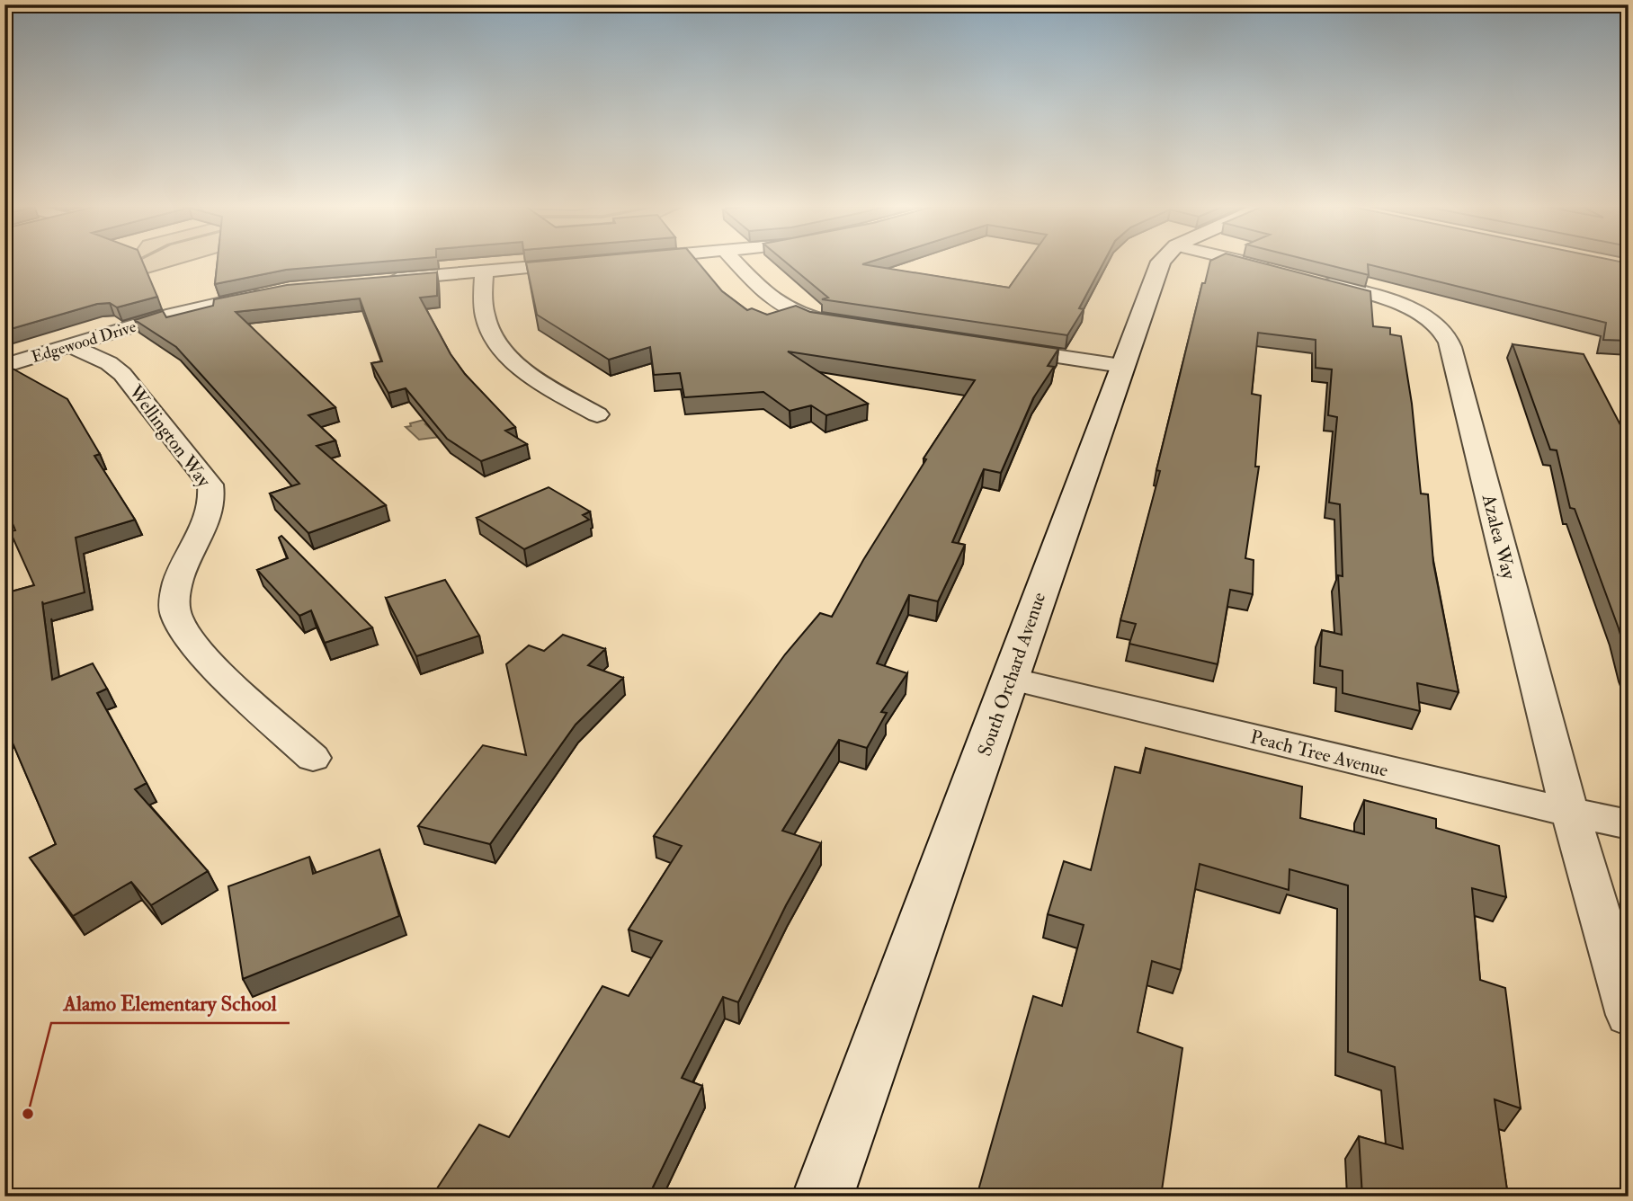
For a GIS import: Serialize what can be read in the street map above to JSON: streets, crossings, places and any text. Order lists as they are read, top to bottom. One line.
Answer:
{"streets":{"street":["Edgewood Drive","Wellington Way","Azalea Way","South Orchard Avenue","Peach Tree Avenue"]},"crossings":[["Edgewood Drive","Wellington Way"],["Azalea Way","Peach Tree Avenue"],["South Orchard Avenue","Peach Tree Avenue"]],"places":["Alamo Elementary School"]}
